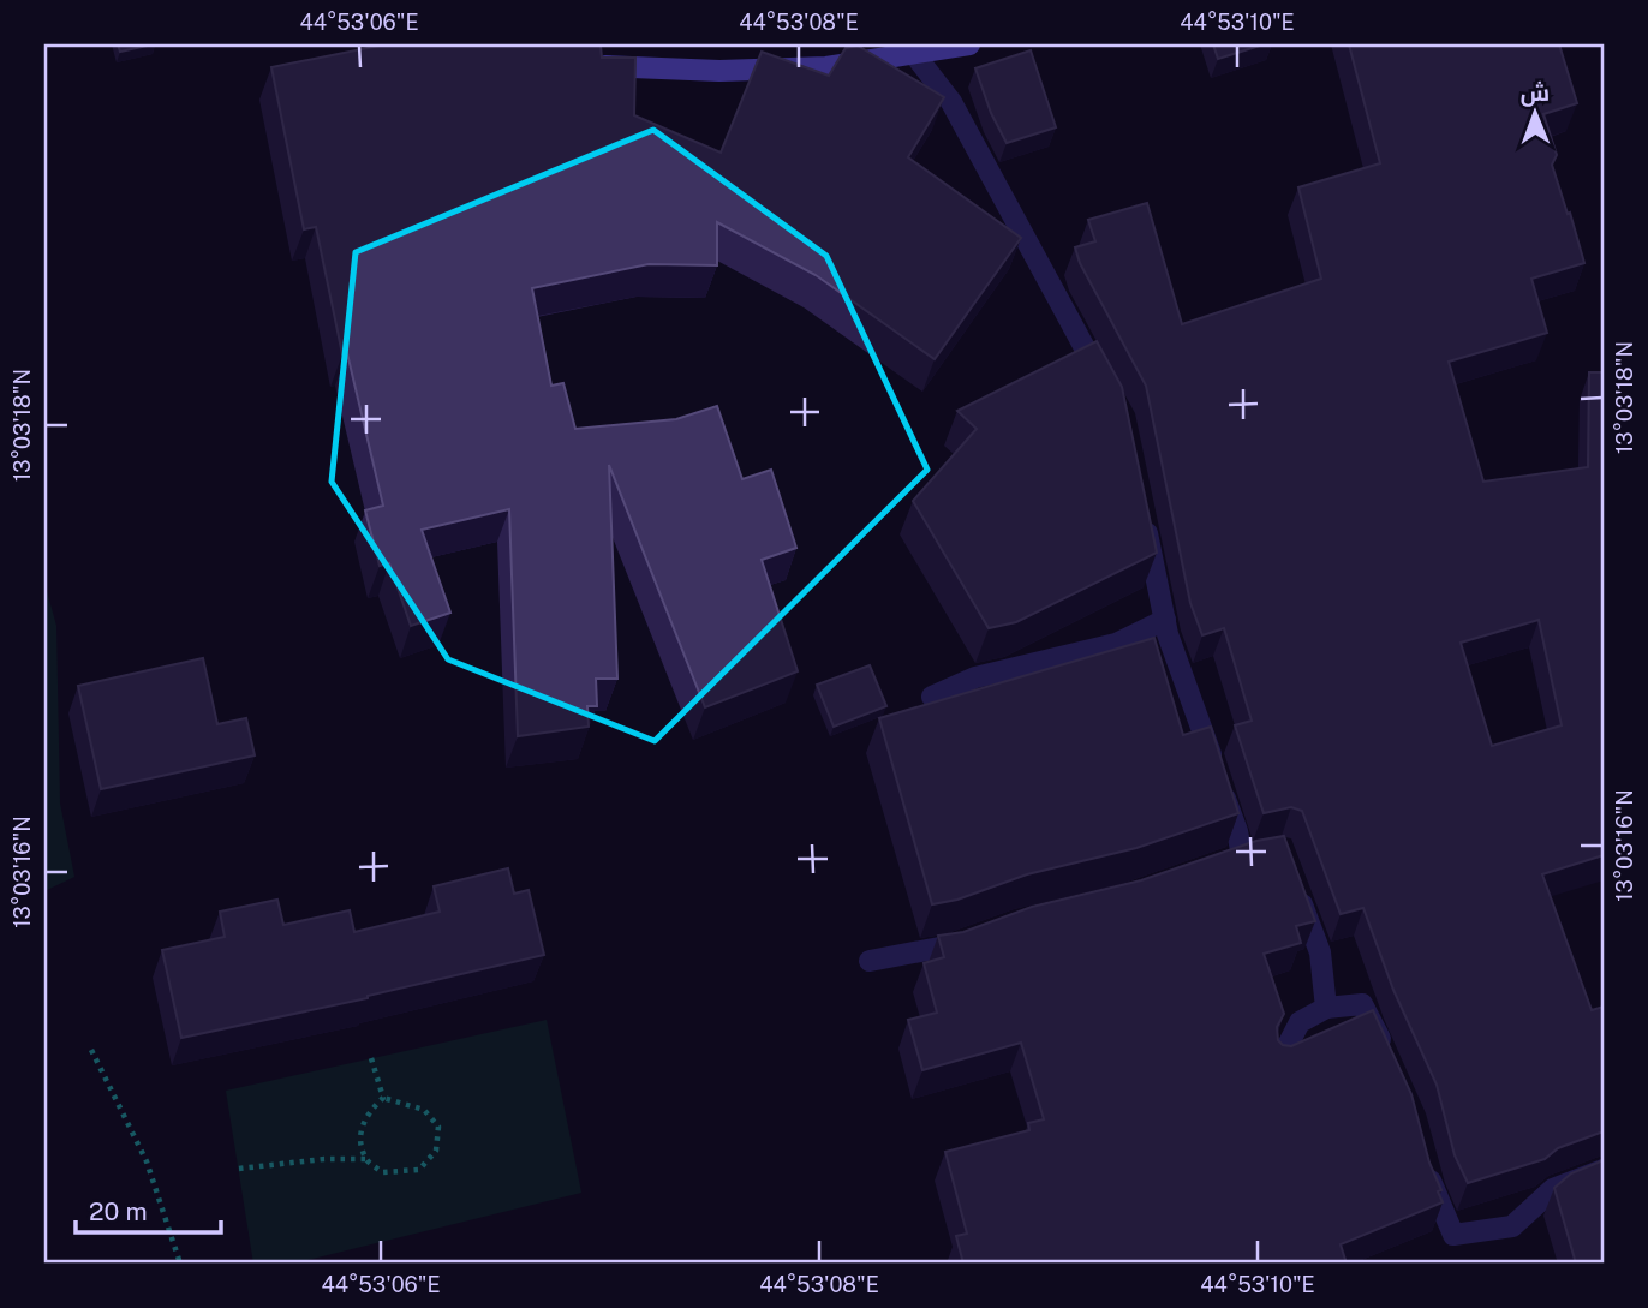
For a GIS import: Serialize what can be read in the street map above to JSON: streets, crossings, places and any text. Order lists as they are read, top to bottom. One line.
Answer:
{"scale_bar":"20 m","north":"top","coordinates":["44°53'06\"E","44°53'08\"E","44°53'10\"E","13°03'18\"N","13°03'16\"N"]}
